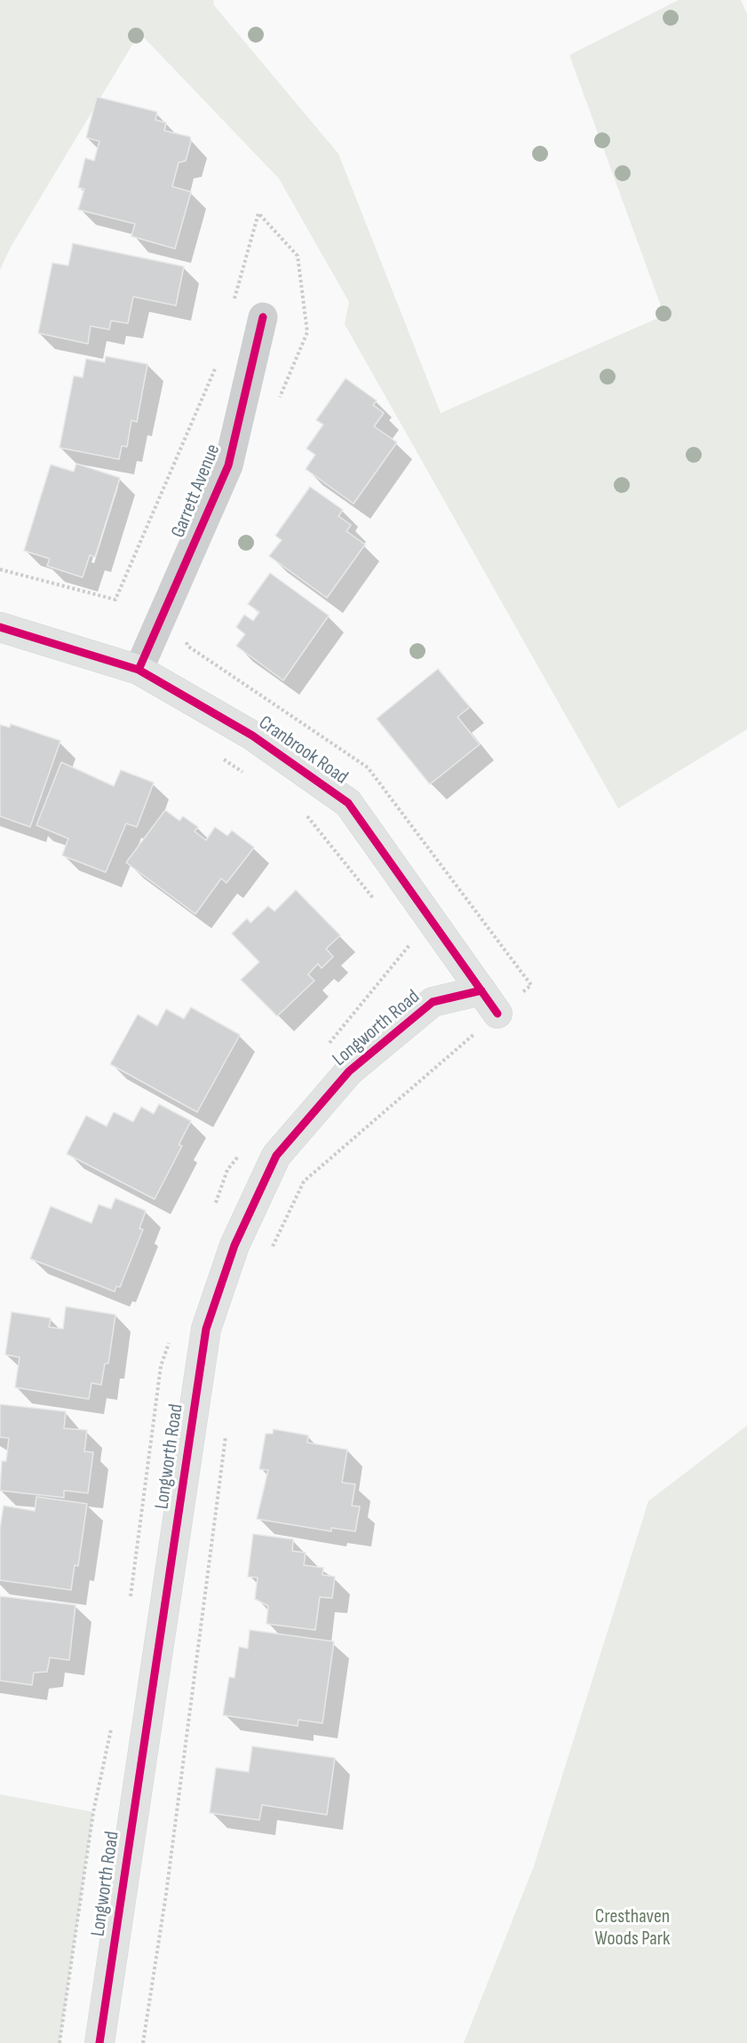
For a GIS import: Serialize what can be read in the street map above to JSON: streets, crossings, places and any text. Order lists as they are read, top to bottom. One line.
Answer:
{"streets":{"street":["Garrett Avenue","Cranbrook Road","Longworth Road"]},"crossings":[["Garrett Avenue","Cranbrook Road"],["Cranbrook Road","Longworth Road"]],"parks":["Cresthaven Woods Park"]}
